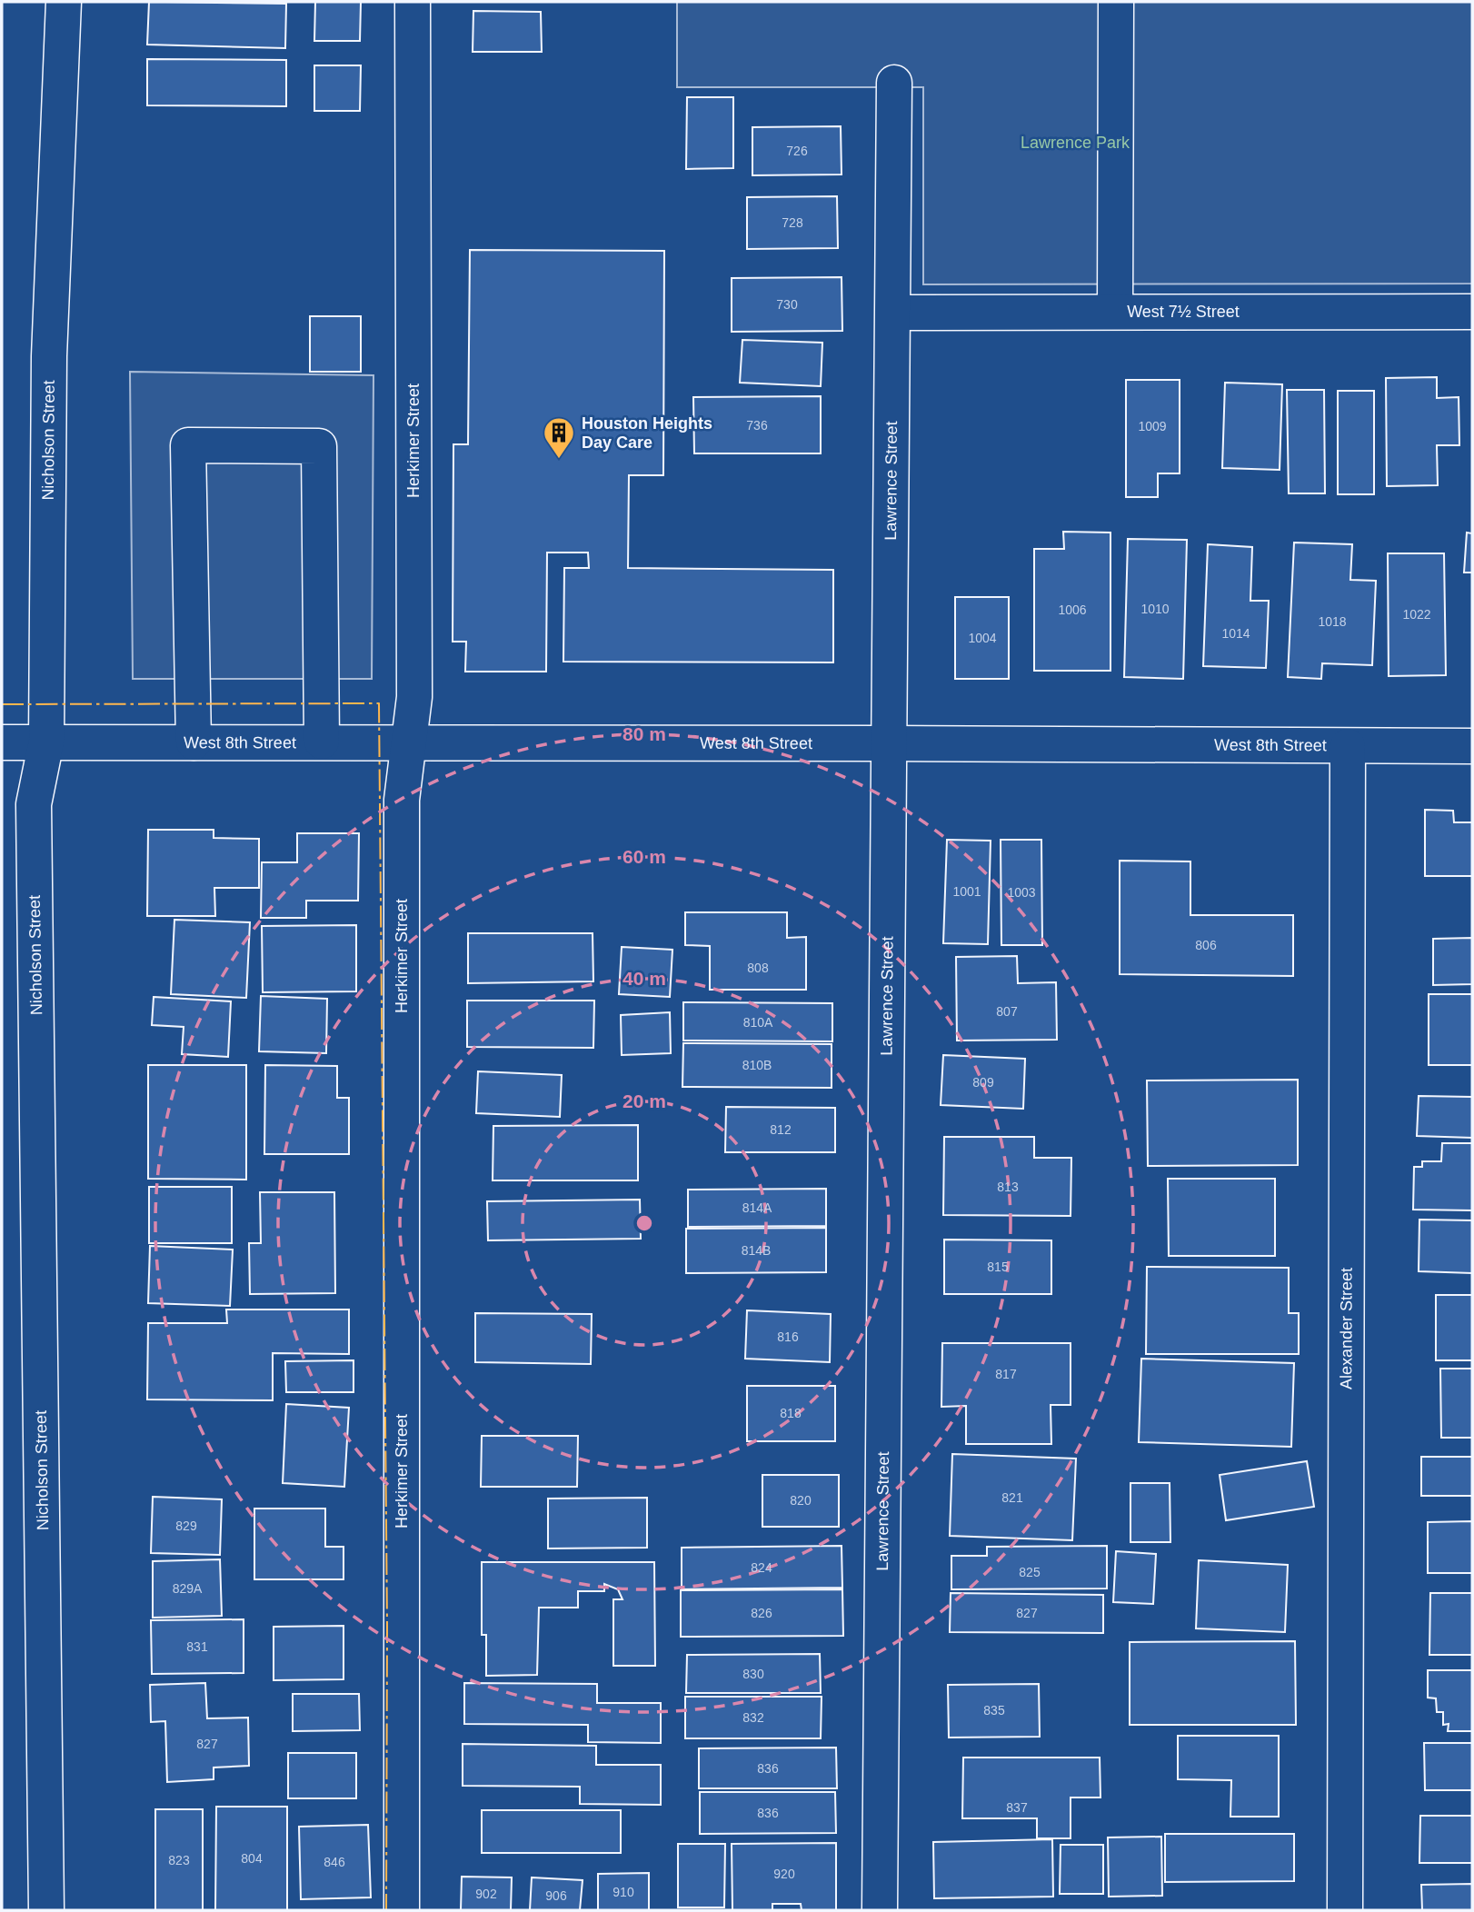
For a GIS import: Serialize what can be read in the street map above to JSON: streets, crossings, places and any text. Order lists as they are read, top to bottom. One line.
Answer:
{"streets":{"street":["West 7½ Street","Herkimer Street","Nicholson Street","Lawrence Street","West 8th Street","Alexander Street"]},"crossings":[["West 7½ Street","Lawrence Street"],["Herkimer Street","West 8th Street"],["Nicholson Street","West 8th Street"],["Lawrence Street","West 8th Street"],["West 8th Street","Alexander Street"]],"parks":["Lawrence Park"],"places":{"building":["Houston Heights Day Care"]},"house_numbers":["726","728","730","736","1009","1010","1006","1022","1018","1014","1004","1001","1003","806","808","807","810A","810B","809","812","813","814A","814B","815","816","817","818","821","820","829","824","825","829A","826","827","831","830","835","832","827","836","837","836","804","823","846","920","910","902","906"],"rings":["80 m","60 m","40 m","20 m"]}
